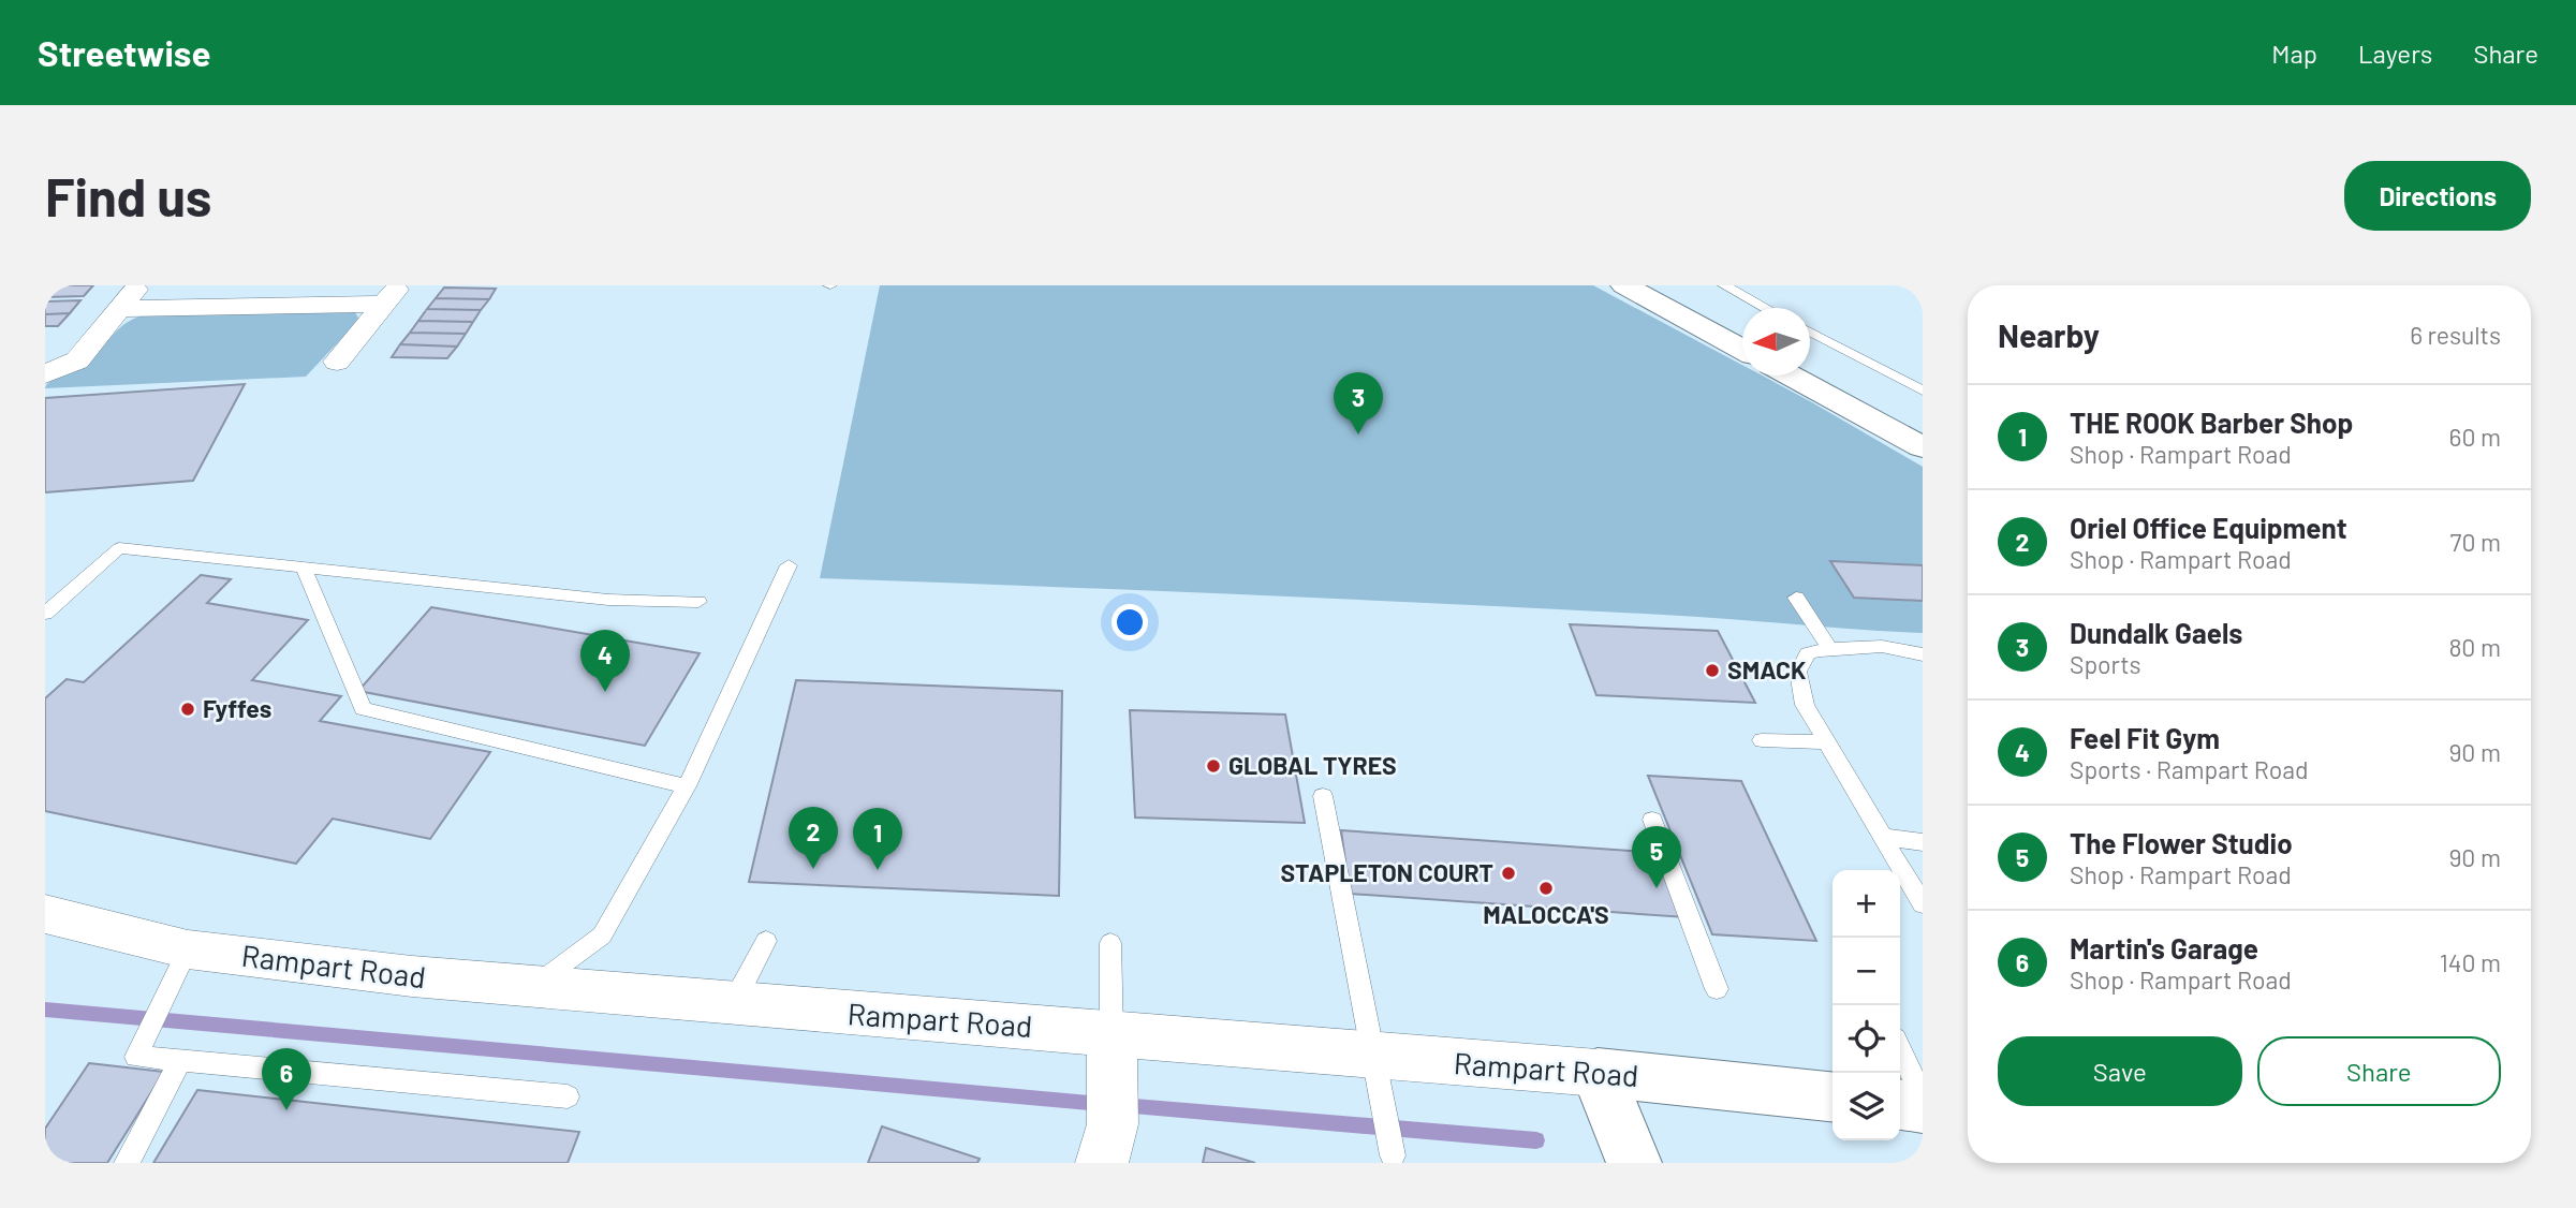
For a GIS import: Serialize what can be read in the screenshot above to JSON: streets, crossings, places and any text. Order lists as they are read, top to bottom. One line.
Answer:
{"streets":{"street":["Rampart Road"]},"places":["SMACK","Fyffes","GLOBAL TYRES","STAPLETON COURT","MALOCCA'S"],"north":"left","page":{"header":"Streetwise","nav":["Map","Layers","Share"],"buttons":["Directions",["Save","Share"]],"title":"Find us","heading":["Nearby","6 results"],"pins":["3","4","2","1","5","6"],"list":[{"mark":"1","name":"THE ROOK Barber Shop","note":"Shop · Rampart Road","value":"60 m"},{"mark":"2","name":"Oriel Office Equipment","note":"Shop · Rampart Road","value":"70 m"},{"mark":"3","name":"Dundalk Gaels","note":"Sports","value":"80 m"},{"mark":"4","name":"Feel Fit Gym","note":"Sports · Rampart Road","value":"90 m"},{"mark":"5","name":"The Flower Studio","note":"Shop · Rampart Road","value":"90 m"},{"mark":"6","name":"Martin's Garage","note":"Shop · Rampart Road","value":"140 m"}],"map_buttons":["+","−"]}}
